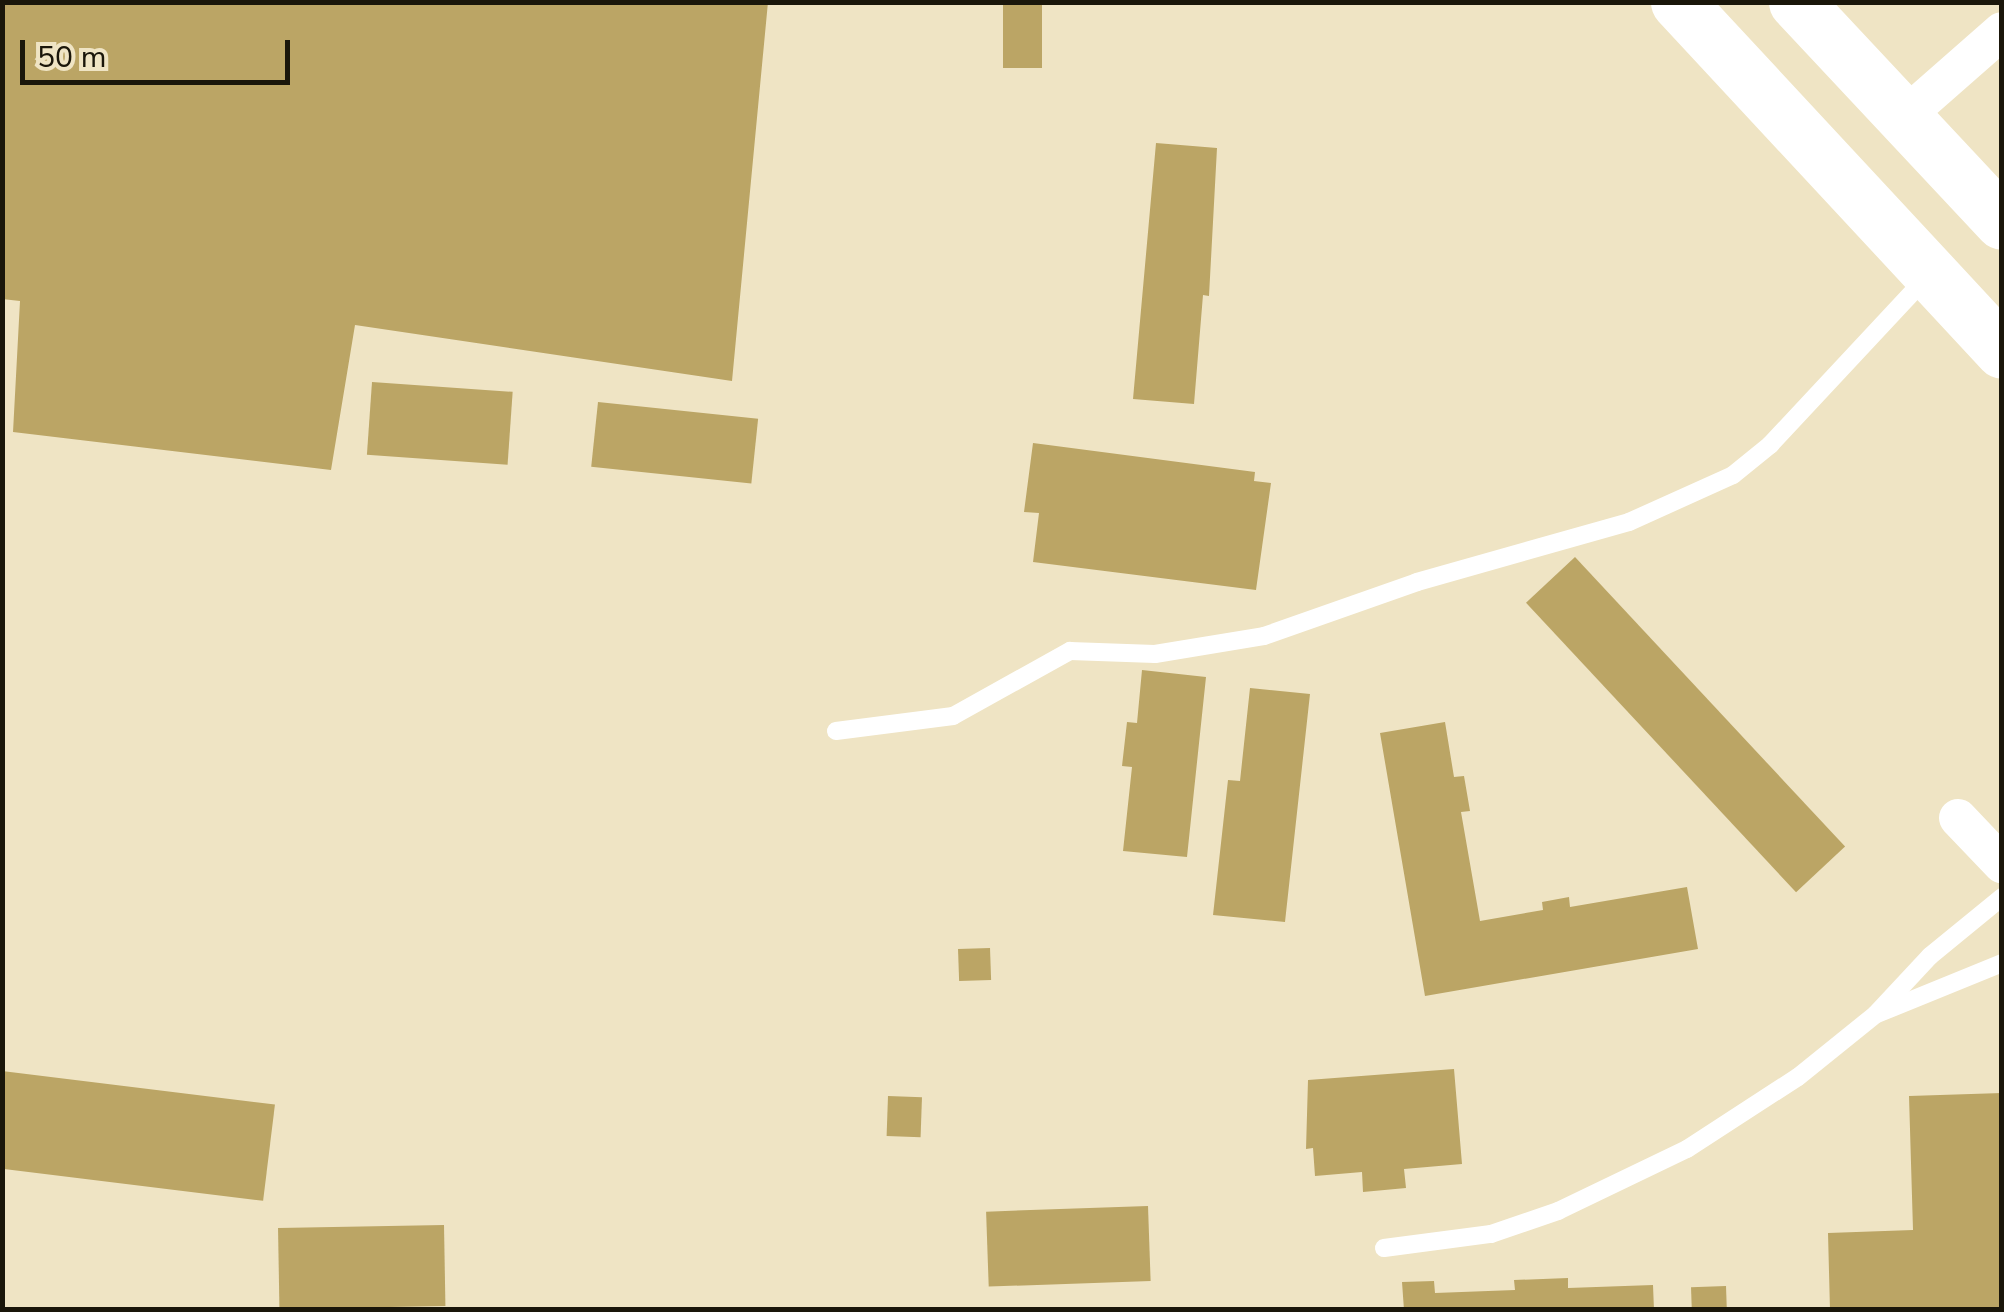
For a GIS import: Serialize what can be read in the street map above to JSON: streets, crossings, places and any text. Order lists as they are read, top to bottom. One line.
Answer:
{"scale_bar":"50 m"}
